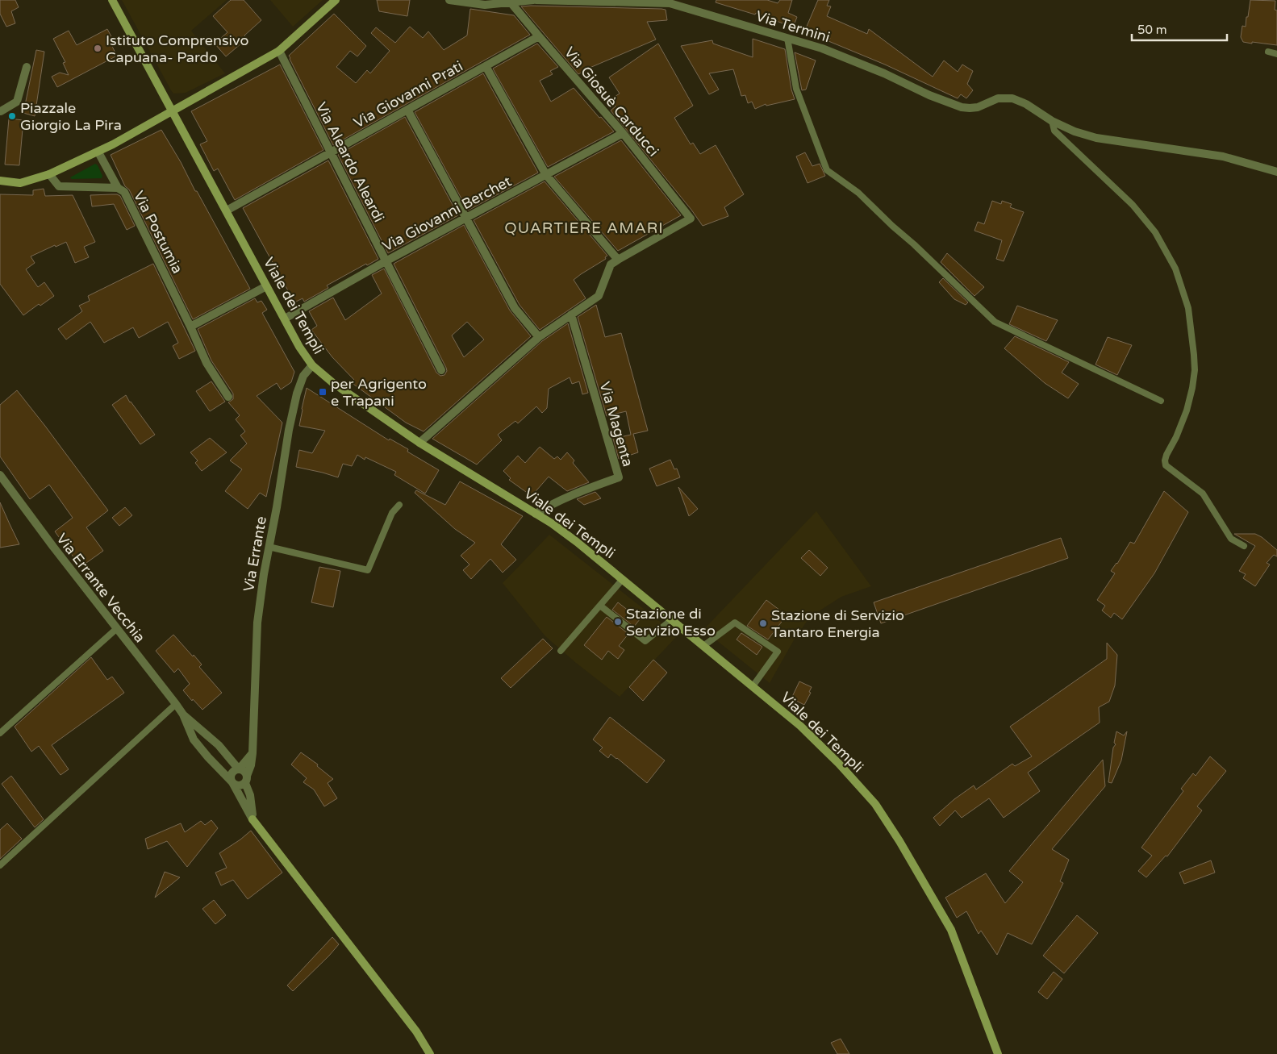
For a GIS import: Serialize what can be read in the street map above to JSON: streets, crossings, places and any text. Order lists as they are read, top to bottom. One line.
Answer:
{"streets":{"main road":["Viale dei Templi"],"street":["Via Termini","Via Giovanni Prati","Via Giosuè Carducci","Via Aleardo Aleardi","Via Giovanni Berchet","Via Postumia","Via Magenta","Via Errante","Via Errante Vecchia"]},"crossings":[["Via Termini","Via Giosuè Carducci"],["Via Giovanni Prati","Via Giosuè Carducci"],["Via Giovanni Prati","Via Aleardo Aleardi"],["Via Giovanni Prati","Viale dei Templi"],["Via Giosuè Carducci","Via Giovanni Berchet"],["Via Aleardo Aleardi","Via Giovanni Berchet"],["Via Giovanni Berchet","Viale dei Templi"],["Viale dei Templi","Via Magenta"],["Viale dei Templi","Via Errante"]],"districts":["QUARTIERE AMARI"],"places":{"other":["Istituto Comprensivo Capuana- Pardo","Piazzale Giorgio La Pira","Stazione di Servizio Esso","Stazione di Servizio Tantaro Energia"],"transit":["per Agrigento e Trapani"]},"scale_bar":"50 m"}
